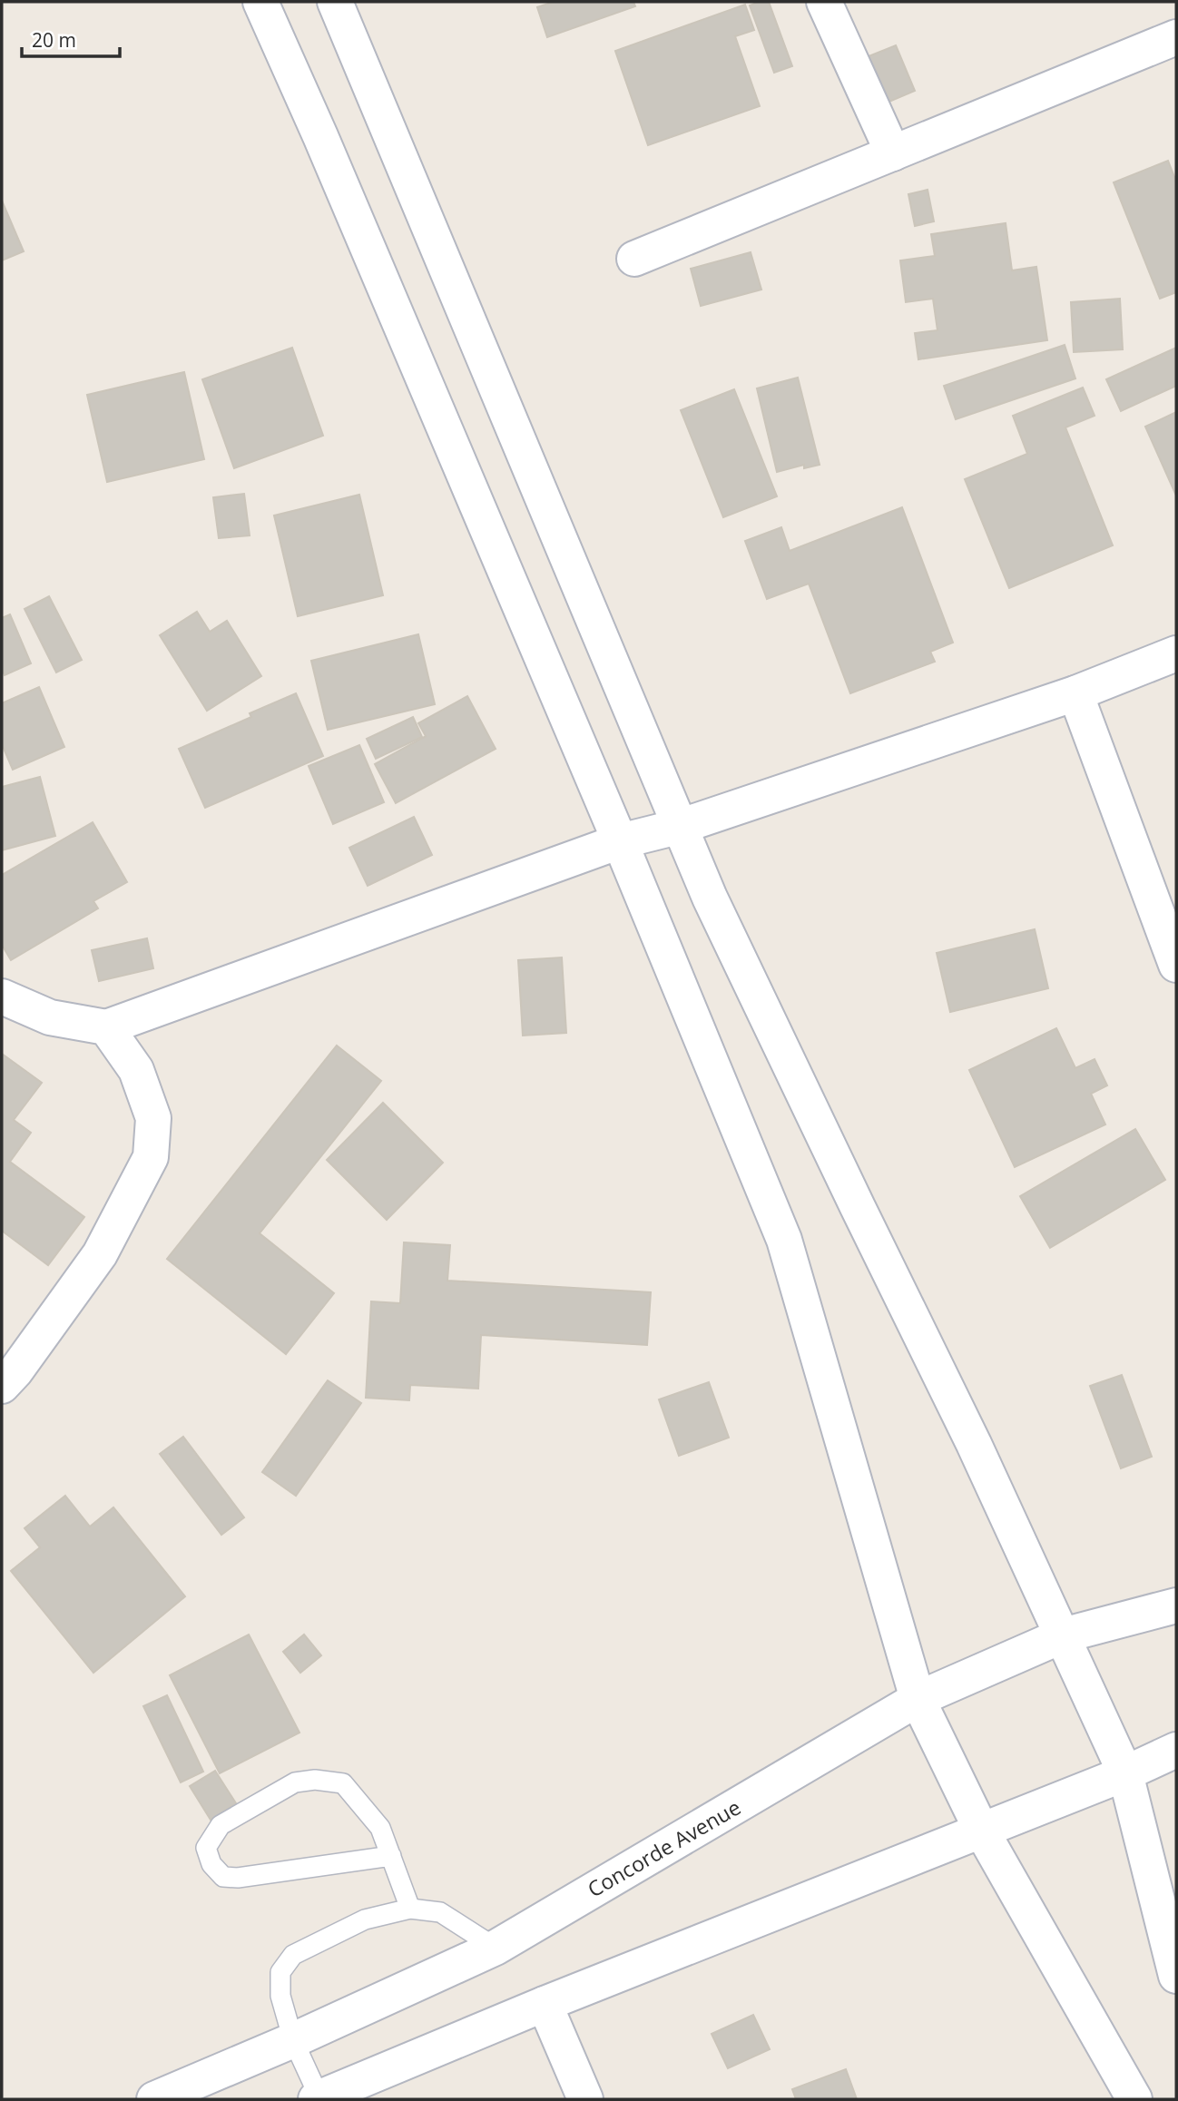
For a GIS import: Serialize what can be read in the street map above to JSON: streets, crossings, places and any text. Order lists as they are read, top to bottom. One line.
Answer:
{"streets":{"street":["Concorde Avenue"]},"scale_bar":"20 m"}
